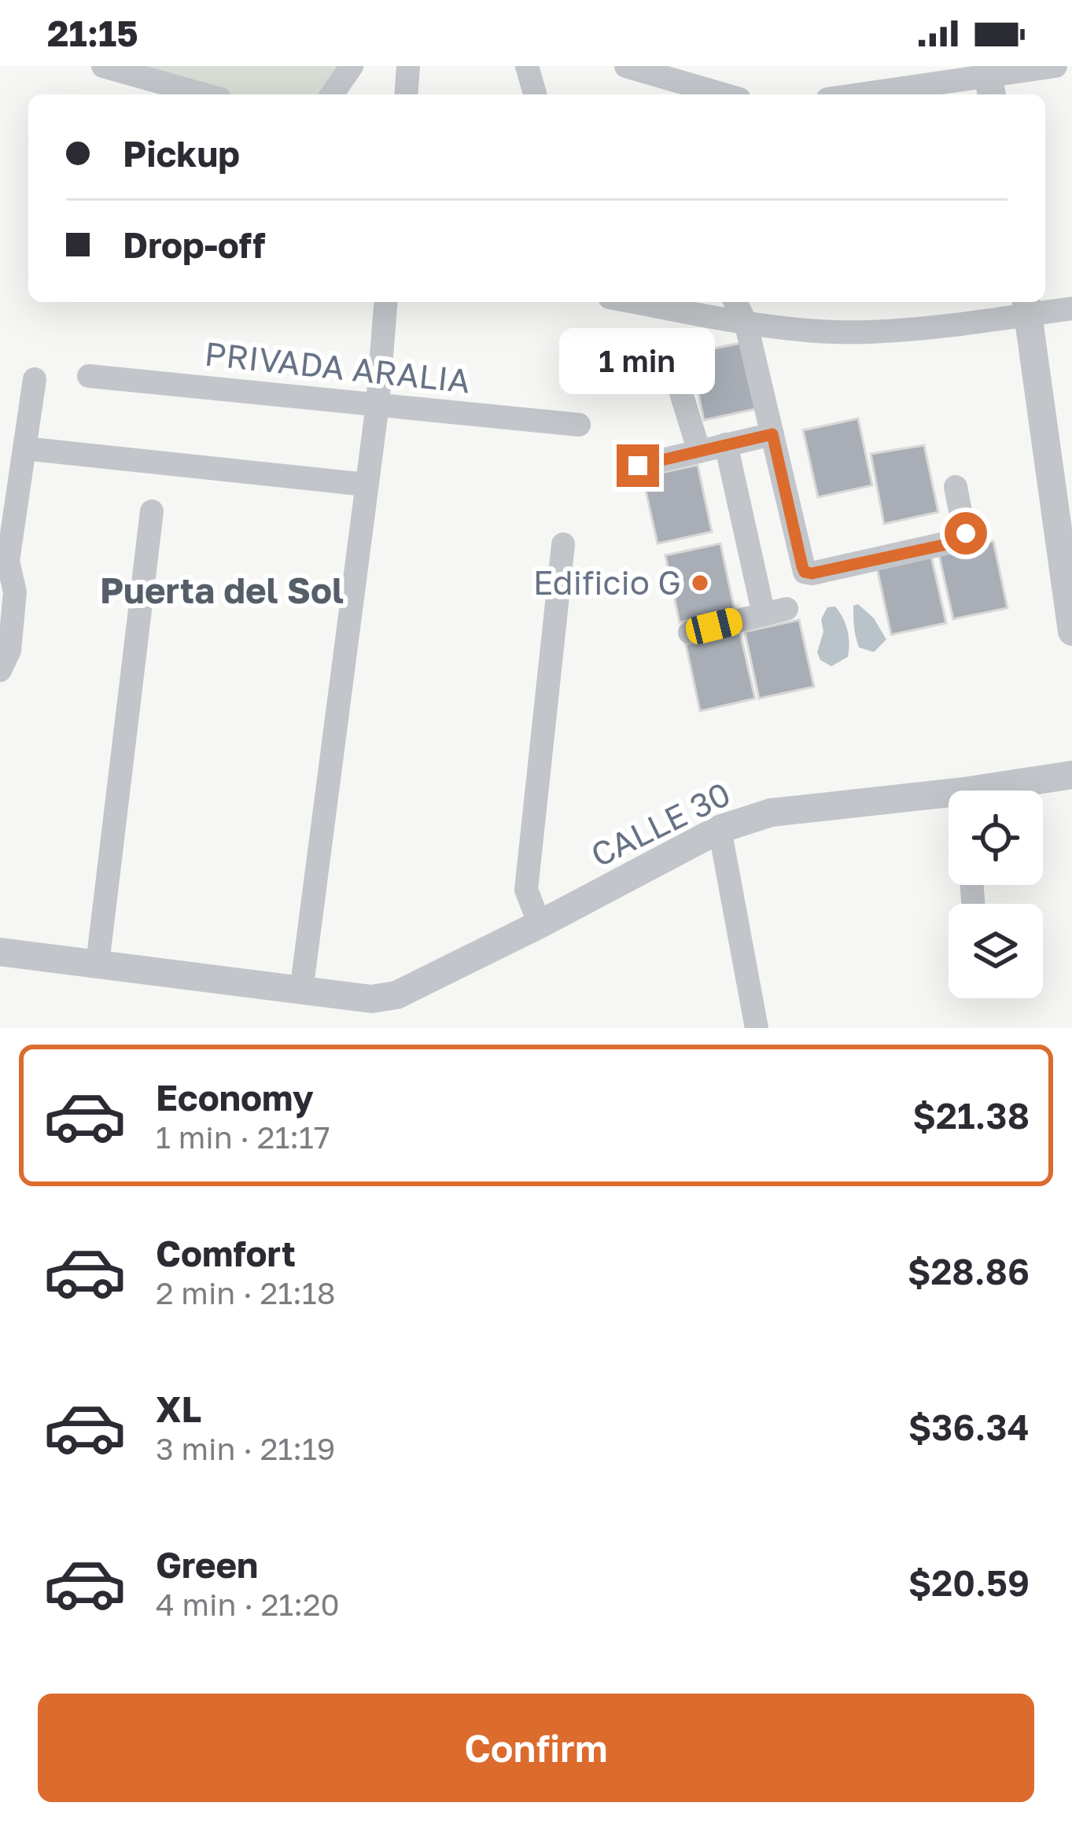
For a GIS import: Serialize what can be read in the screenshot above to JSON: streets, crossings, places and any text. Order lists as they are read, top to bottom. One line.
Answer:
{"streets":{"street":["PRIVADA ARALIA","CALLE 30"]},"districts":["Puerta del Sol"],"places":["Edificio G"],"page":{"status":"21:15","banner":["Pickup","Drop-off"],"bubble":"1 min","list":[{"name":"Economy","note":"1 min · 21:17","value":"$21.38"},{"name":"Comfort","note":"2 min · 21:18","value":"$28.86"},{"name":"XL","note":"3 min · 21:19","value":"$36.34"},{"name":"Green","note":"4 min · 21:20","value":"$20.59"}],"buttons":"Confirm"}}
